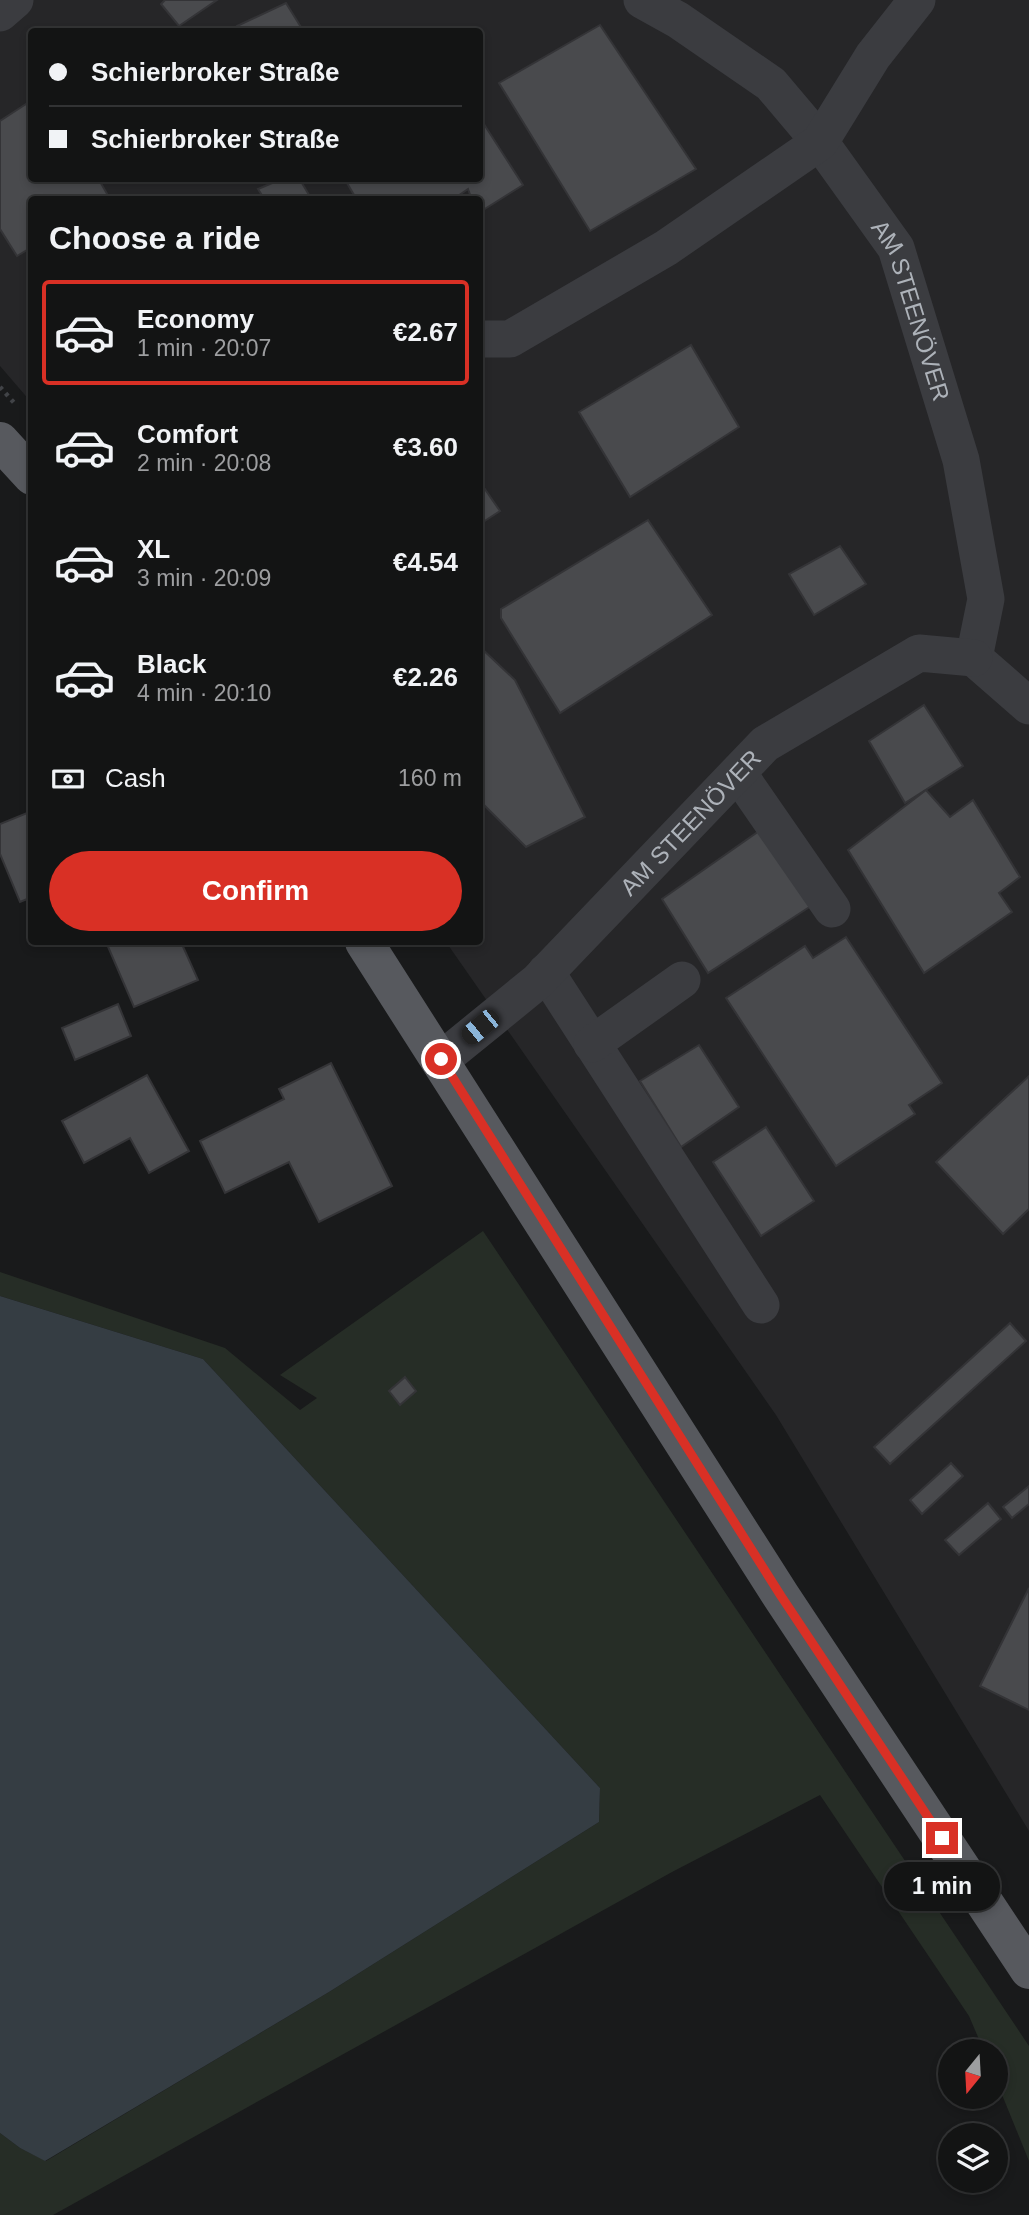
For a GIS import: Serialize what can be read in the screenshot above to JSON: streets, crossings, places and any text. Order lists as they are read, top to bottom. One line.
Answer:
{"streets":{"street":["AM STEENÖVER"]},"north":"bottom","page":{"banner":["Schierbroker Straße","Schierbroker Straße"],"heading":"Choose a ride","list":[{"name":"Economy","note":"1 min · 20:07","value":"€2.67"},{"name":"Comfort","note":"2 min · 20:08","value":"€3.60"},{"name":"XL","note":"3 min · 20:09","value":"€4.54"},{"name":"Black","note":"4 min · 20:10","value":"€2.26"}],"pay":["Cash","160 m"],"buttons":"Confirm","bubble":"1 min"}}
